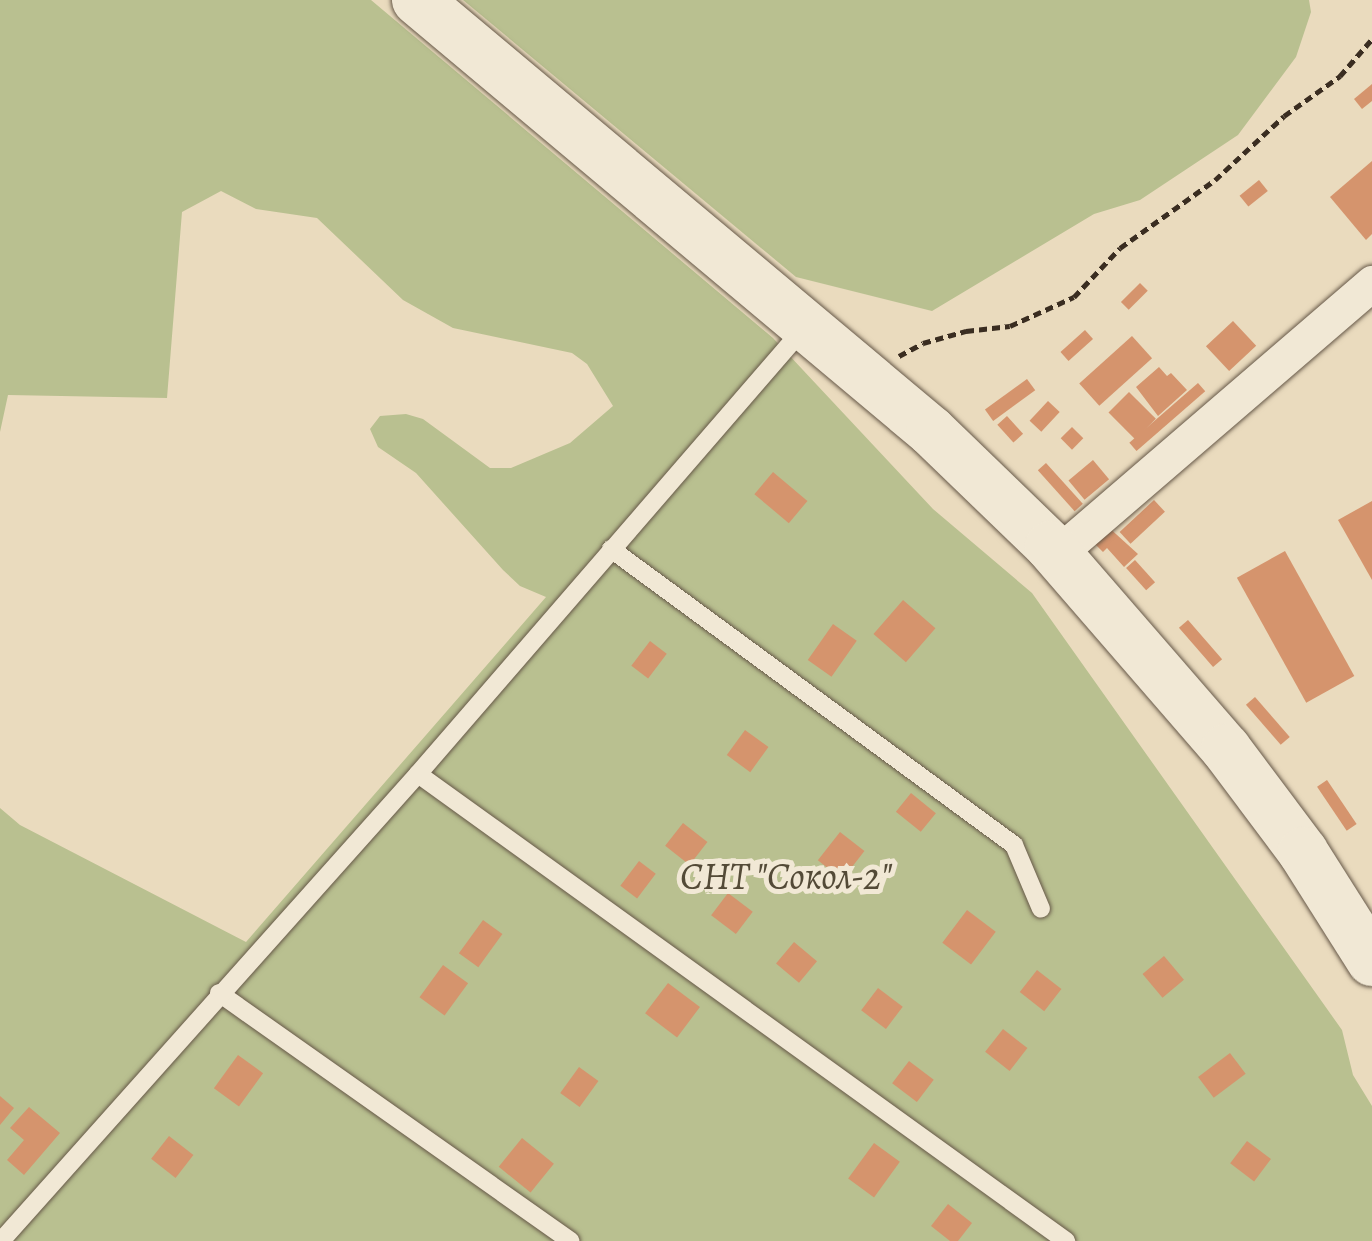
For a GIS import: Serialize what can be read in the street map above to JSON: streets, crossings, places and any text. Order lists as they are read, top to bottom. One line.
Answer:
{"parks":["СНТ \"Сокол-2\""]}
